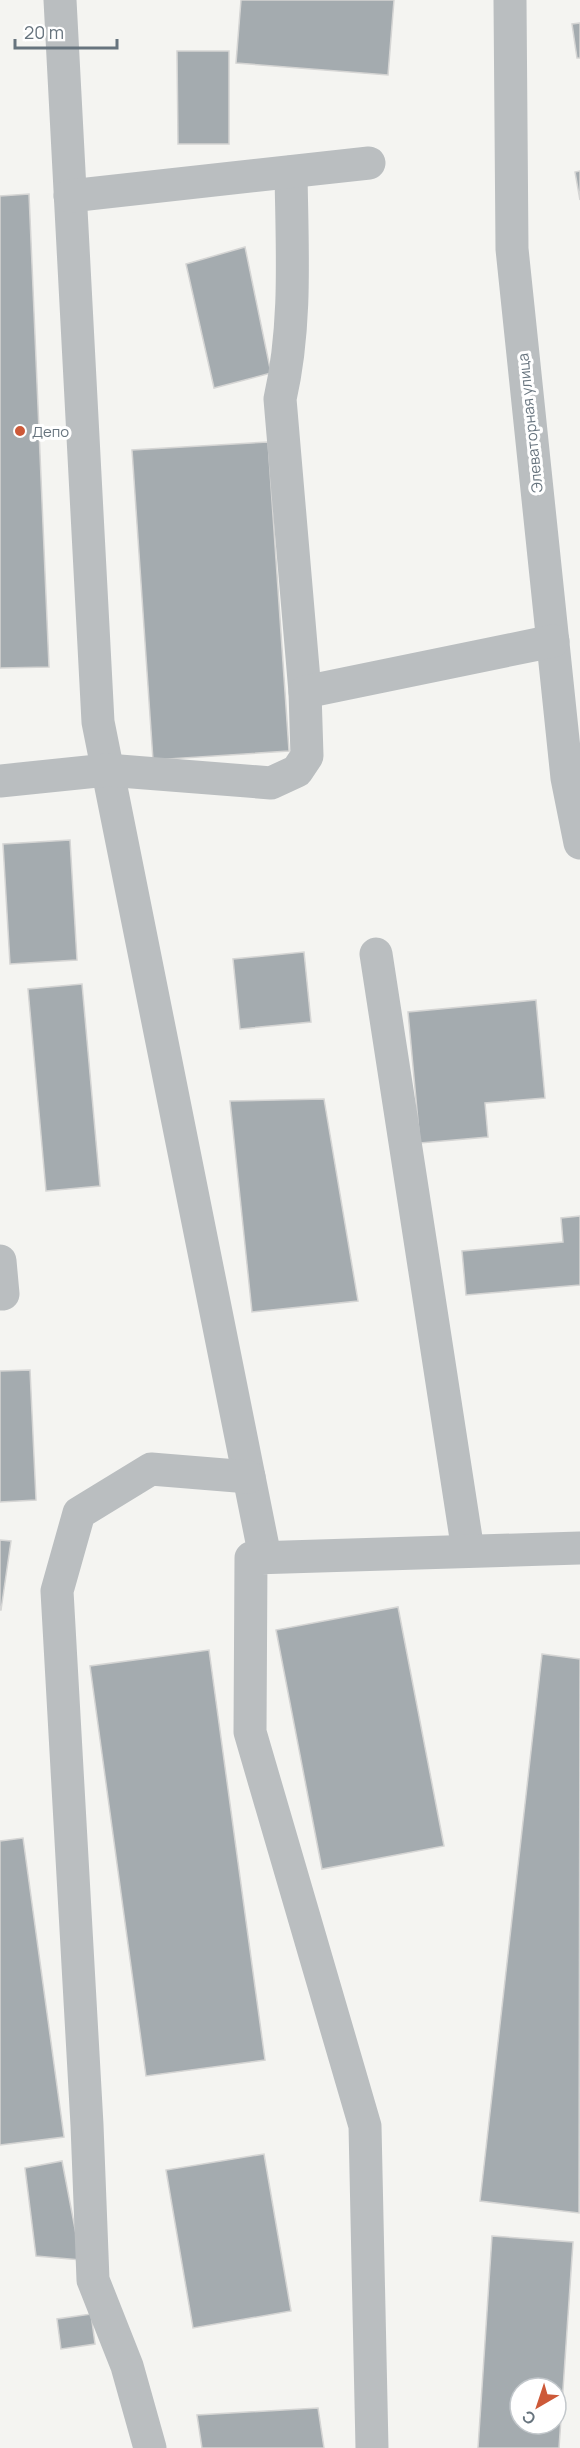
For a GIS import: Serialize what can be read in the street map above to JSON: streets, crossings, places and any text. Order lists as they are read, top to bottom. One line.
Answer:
{"streets":{"street":["Элеваторная улица"]},"places":["Депо"],"scale_bar":"20 m","north":"bottom left"}
